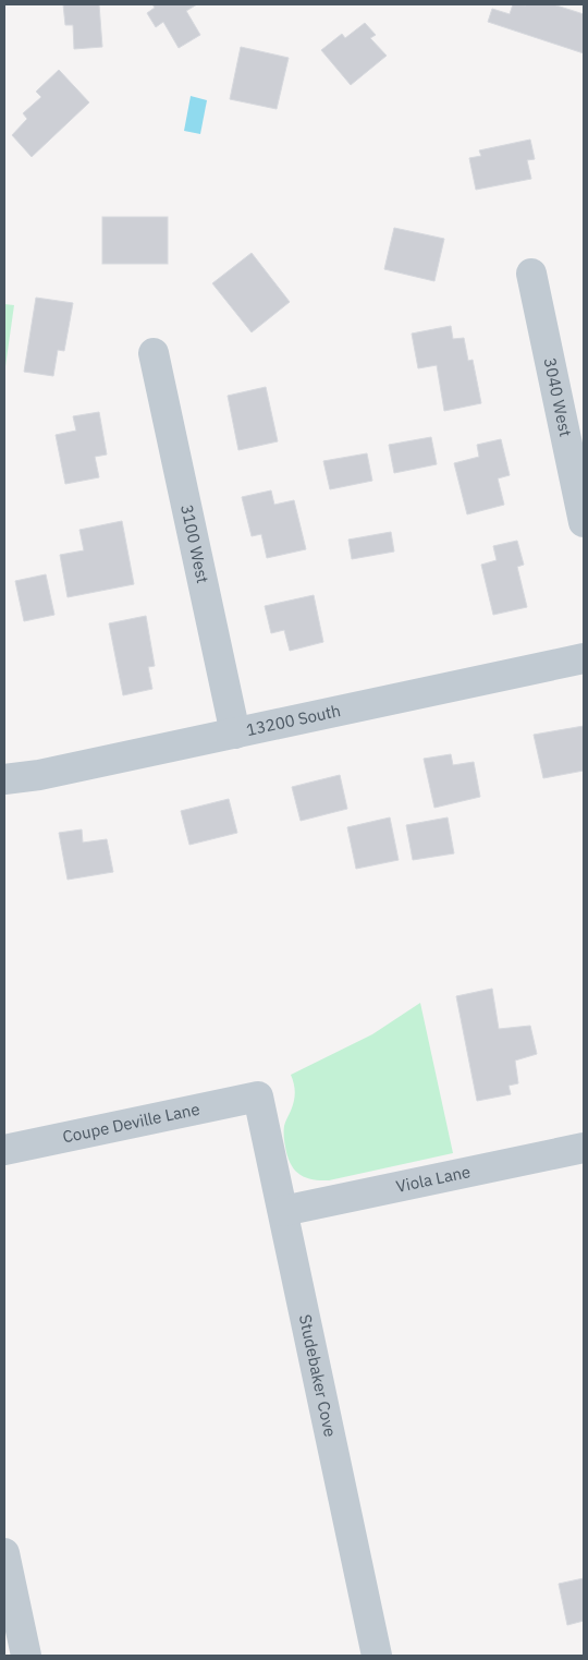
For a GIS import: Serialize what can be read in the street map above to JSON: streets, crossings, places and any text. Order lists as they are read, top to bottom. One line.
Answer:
{"streets":{"street":["3040 West","3100 West","13200 South","Coupe Deville Lane","Viola Lane","Studebaker Cove"]},"crossings":[["3100 West","13200 South"],["Coupe Deville Lane","Studebaker Cove"],["Viola Lane","Studebaker Cove"]]}
